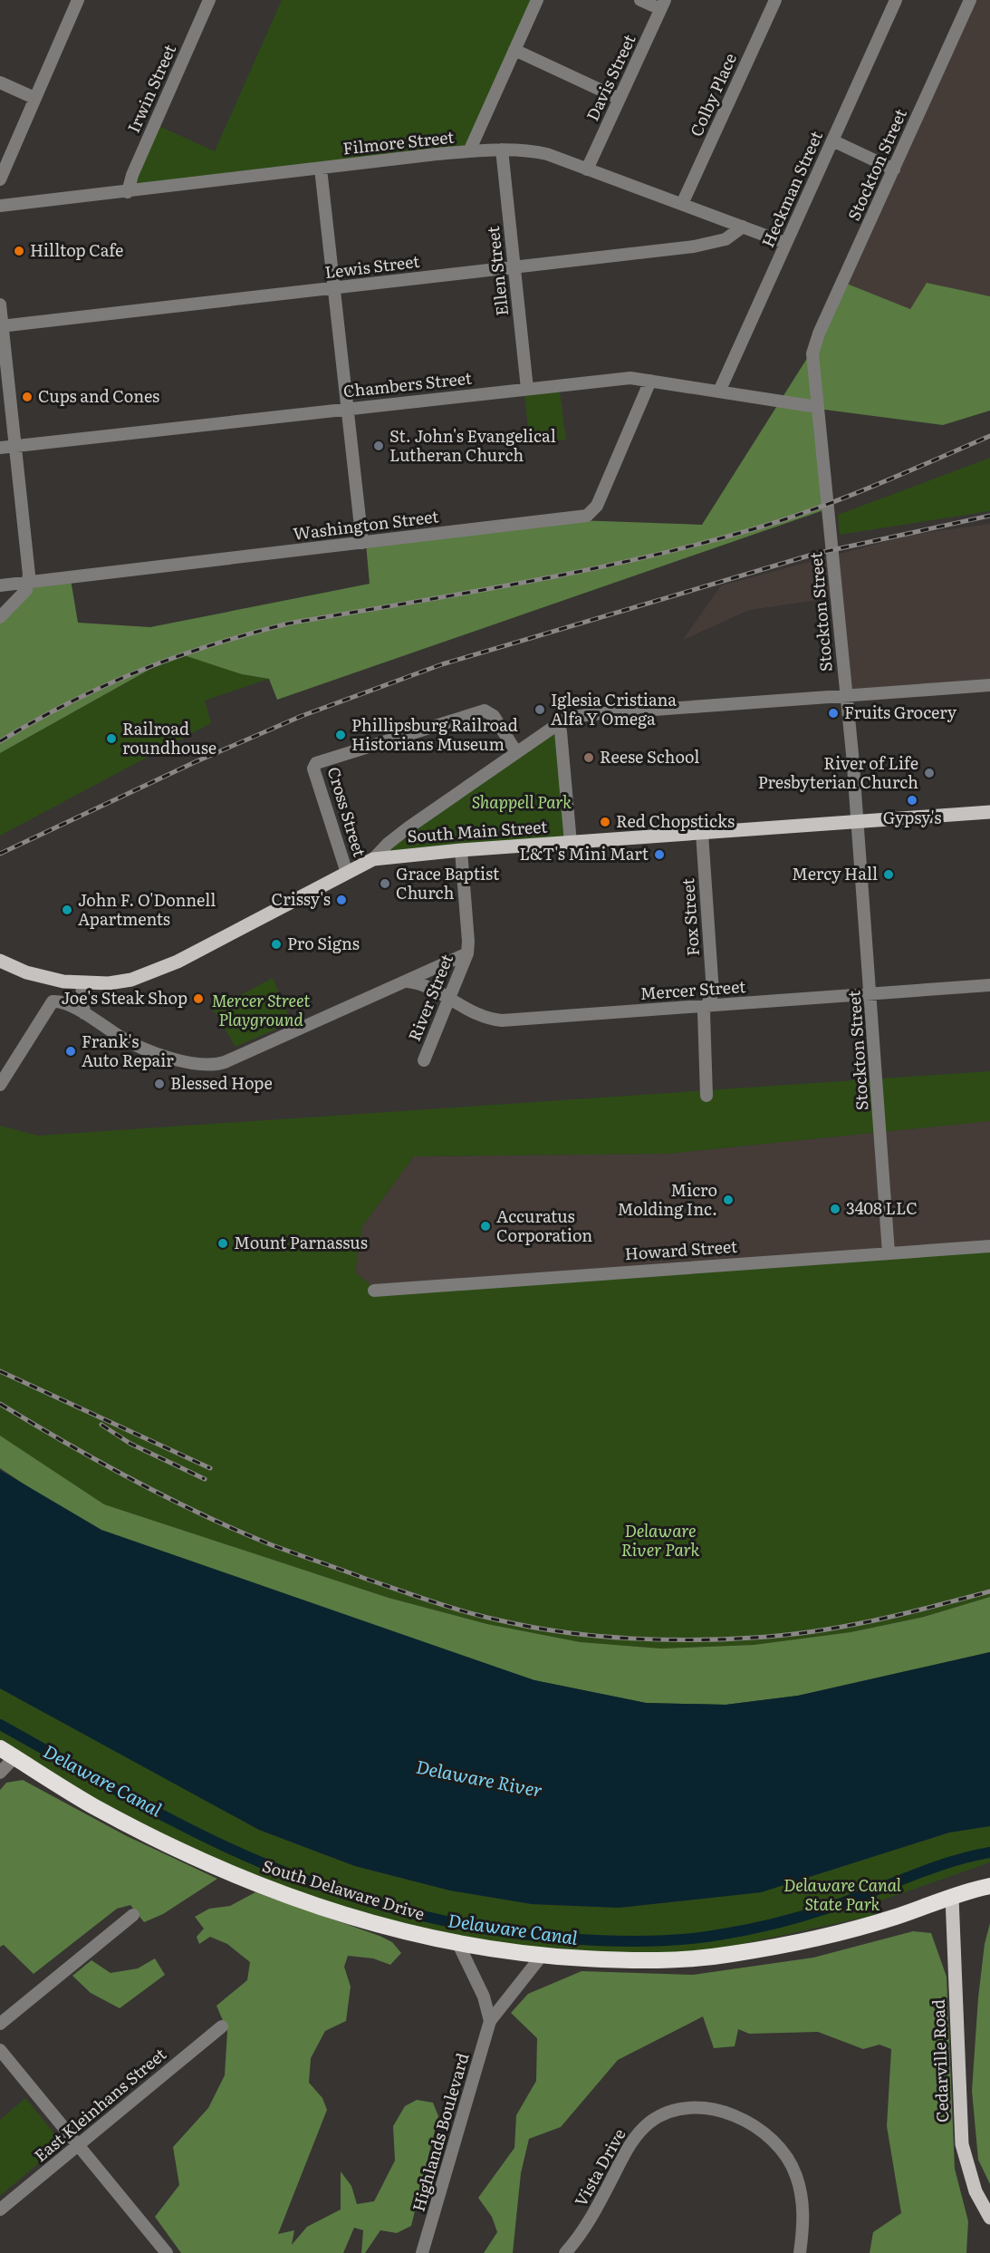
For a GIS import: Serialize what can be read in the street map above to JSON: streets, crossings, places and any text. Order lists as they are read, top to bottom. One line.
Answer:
{"streets":{"highway":["South Delaware Drive"],"main road":["South Main Street","Cedarville Road"],"street":["Davis Street","Irwin Street","Colby Place","Filmore Street","Stockton Street","Heckman Street","Lewis Street","Ellen Street","Chambers Street","Washington Street","Cross Street","Fox Street","Mercer Street","River Street","Howard Street","East Kleinhans Street","Highlands Boulevard","Vista Drive"]},"crossings":[["Davis Street","Filmore Street"],["Irwin Street","Filmore Street"],["Colby Place","Filmore Street"],["Filmore Street","Heckman Street"],["Filmore Street","Lewis Street"],["Filmore Street","Ellen Street"],["Stockton Street","Chambers Street"],["Stockton Street","South Main Street"],["Stockton Street","Mercer Street"],["Stockton Street","Howard Street"],["Heckman Street","Chambers Street"],["Lewis Street","Ellen Street"],["Ellen Street","Chambers Street"],["Chambers Street","Washington Street"],["Cross Street","South Main Street"],["South Main Street","Fox Street"],["South Main Street","River Street"],["Fox Street","Mercer Street"],["Mercer Street","River Street"],["South Delaware Drive","Cedarville Road"],["South Delaware Drive","Highlands Boulevard"]],"water":["Delaware River","Delaware Canal"],"parks":["Shappell Park","Mercer Street Playground","Delaware River Park","Delaware Canal State Park"],"places":["Hilltop Cafe","Cups and Cones","St. John's Evangelical Lutheran Church","Iglesia Cristiana Alfa Y Omega","Fruits Grocery","Phillipsburg Railroad Historians Museum","Railroad roundhouse","Reese School","River of Life Presbyterian Church","Gypsy's","Red Chopsticks","L&T's Mini Mart","Mercy Hall","Grace Baptist Church","Crissy's","John F. O'Donnell Apartments","Pro Signs","Joe's Steak Shop","Frank's Auto Repair","Blessed Hope","Micro Molding Inc.","3408 LLC","Accuratus Corporation","Mount Parnassus"]}
